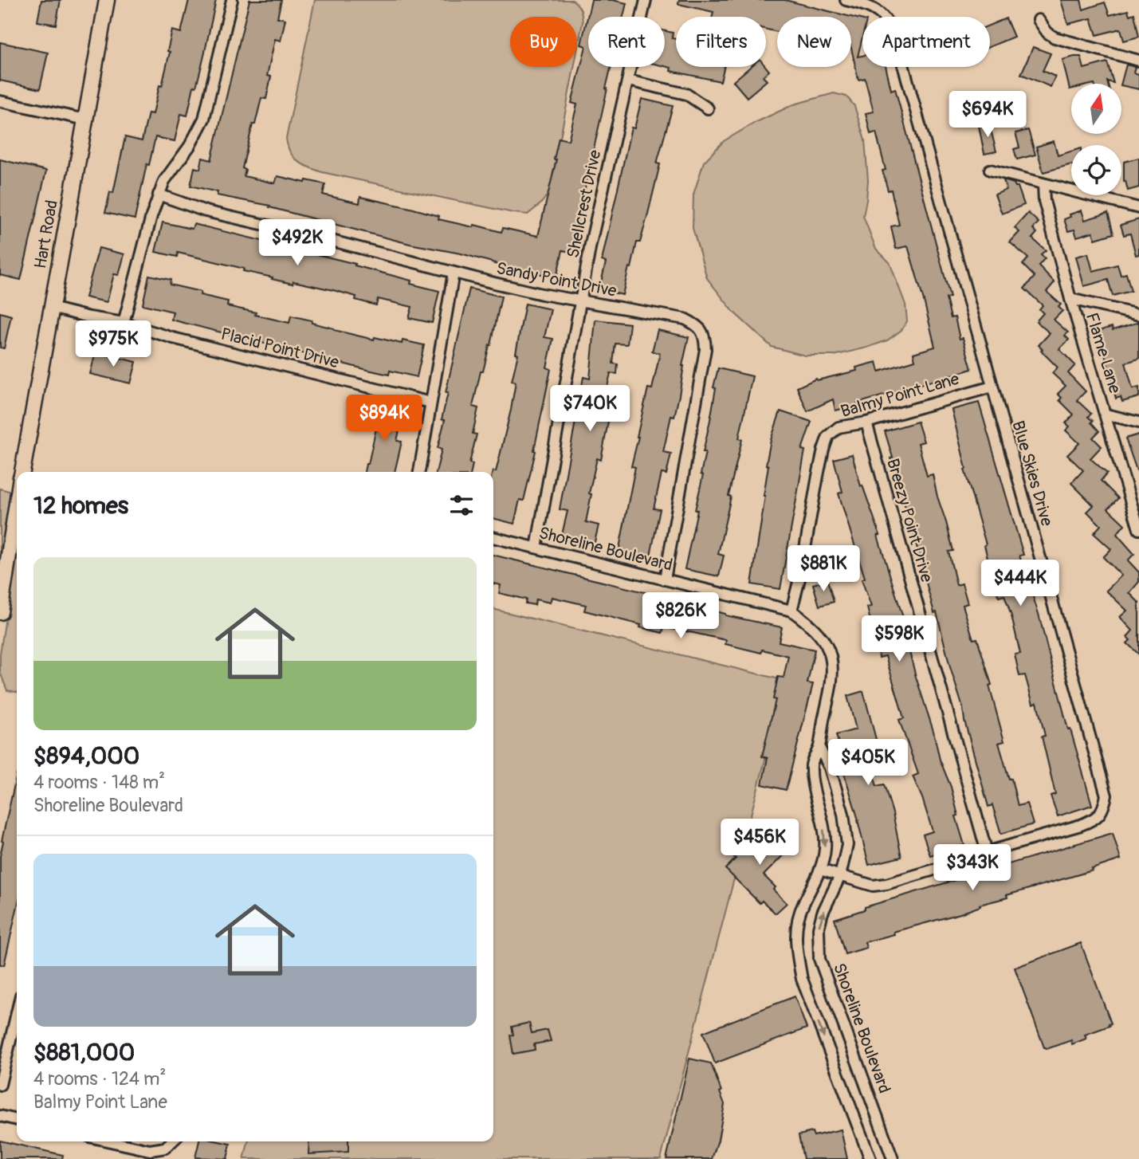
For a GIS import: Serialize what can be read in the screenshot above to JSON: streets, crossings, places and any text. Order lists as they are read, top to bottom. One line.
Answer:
{"streets":{"street":["Shellcrest Drive","Hart Road","Sandy Point Drive","Placid Point Drive","Flame Lane","Balmy Point Lane","Blue Skies Drive","Breezy Point Drive","Shoreline Boulevard"]},"crossings":[["Shellcrest Drive","Sandy Point Drive"],["Shellcrest Drive","Shoreline Boulevard"],["Hart Road","Placid Point Drive"],["Sandy Point Drive","Shoreline Boulevard"],["Balmy Point Lane","Blue Skies Drive"],["Balmy Point Lane","Breezy Point Drive"],["Balmy Point Lane","Shoreline Boulevard"],["Blue Skies Drive","Breezy Point Drive"],["Blue Skies Drive","Shoreline Boulevard"]],"north":"top","page":{"chip":["Buy","Rent","Filters","New","Apartment"],"price":["$694K","$492K","$975K","$740K","$894K","$881K","$444K","$826K","$598K","$405K","$456K","$343K"],"heading":"12 homes","list":[{"name":"$894,000","note":"4 rooms · 148 m² · Shoreline Boulevard"},{"name":"$881,000","note":"4 rooms · 124 m² · Balmy Point Lane"}]}}
